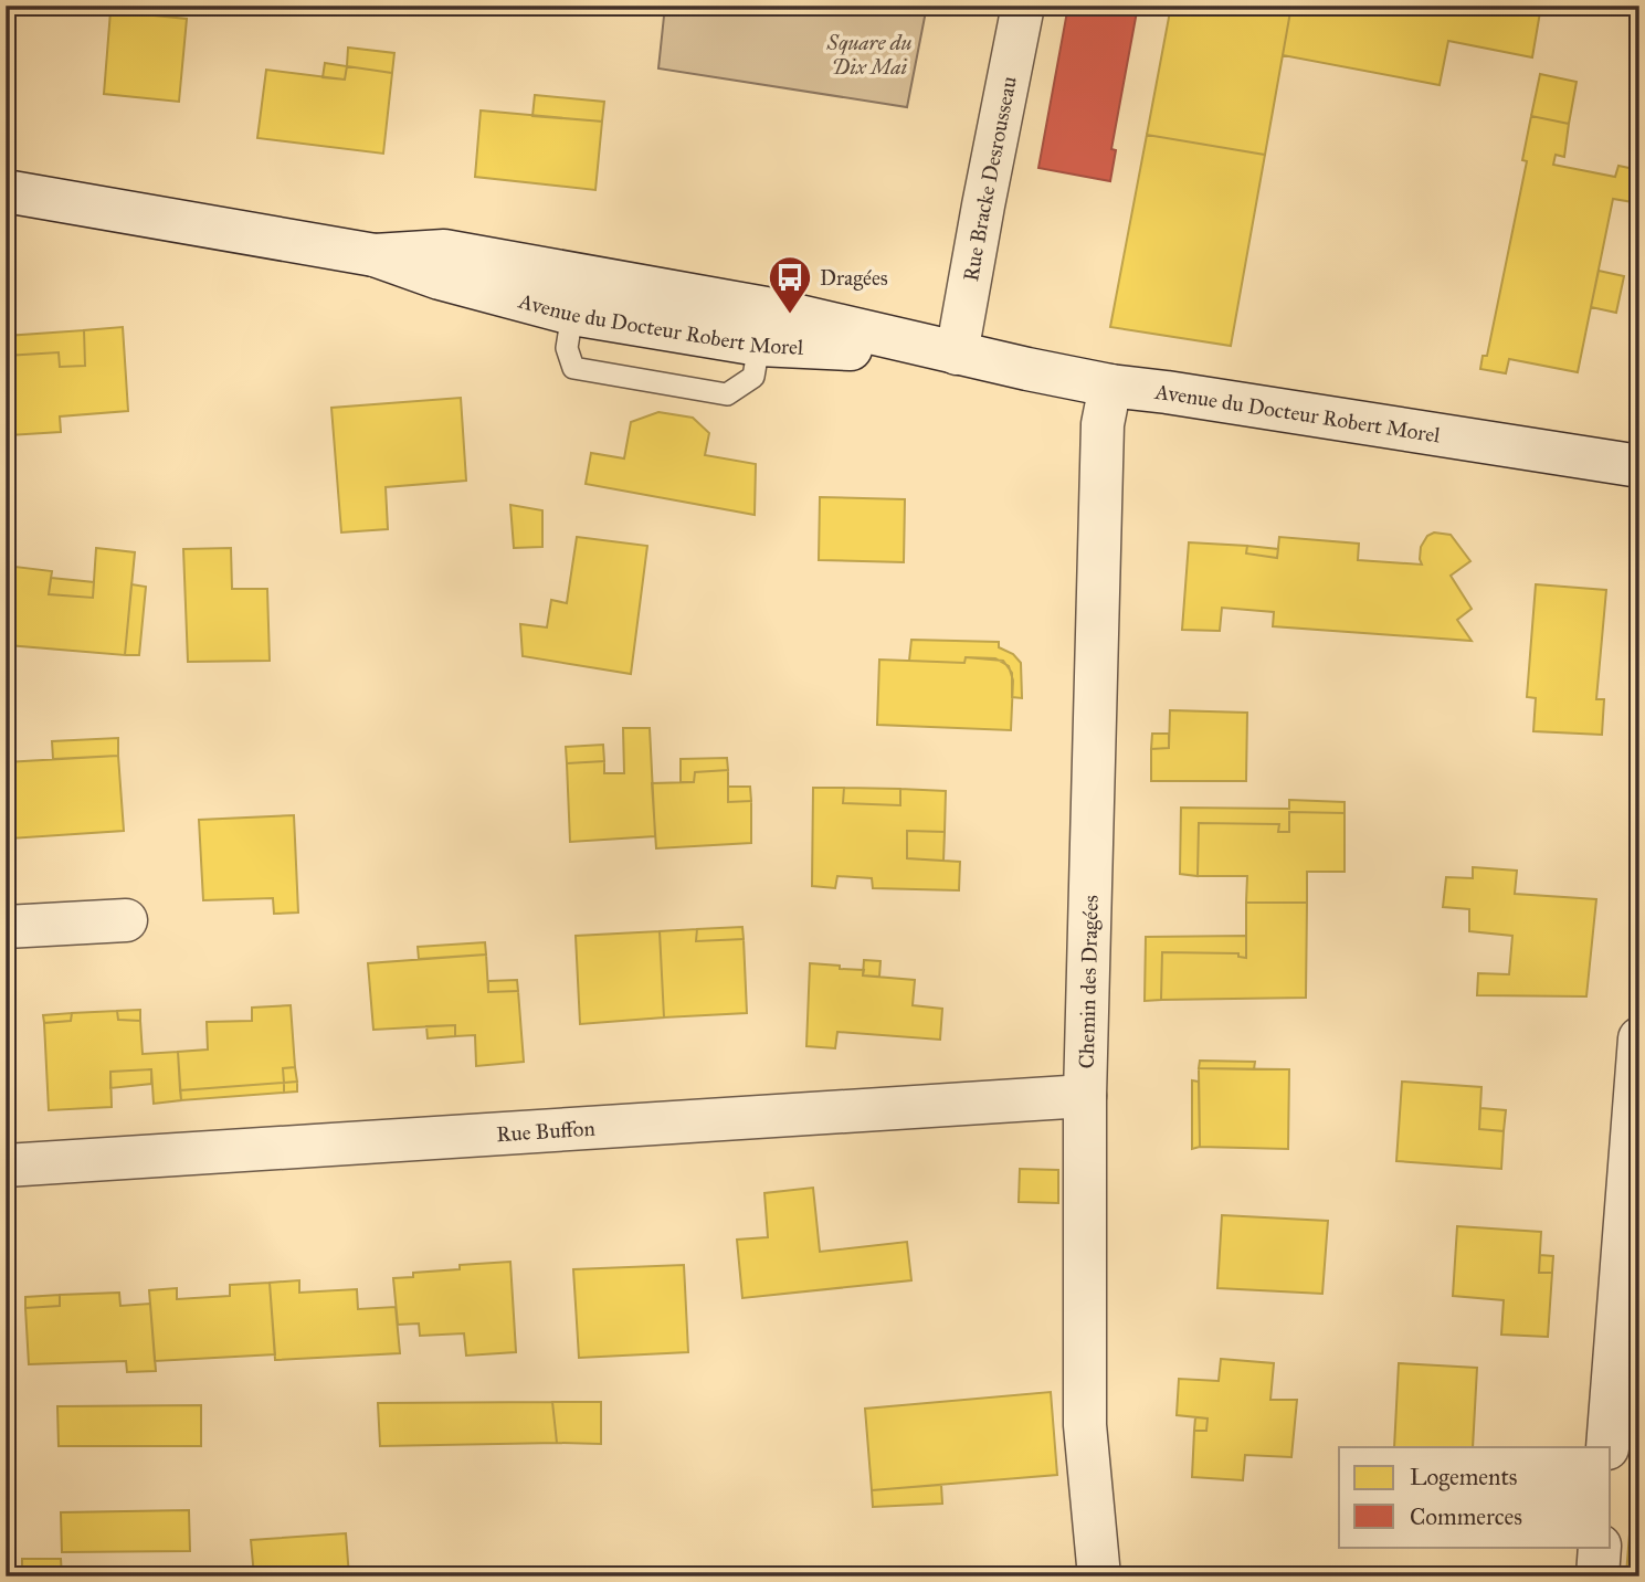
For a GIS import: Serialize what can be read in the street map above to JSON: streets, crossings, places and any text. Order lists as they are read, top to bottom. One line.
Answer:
{"streets":{"street":["Rue Bracke Desrousseau","Avenue du Docteur Robert Morel","Chemin des Dragées","Rue Buffon"]},"crossings":[["Rue Bracke Desrousseau","Avenue du Docteur Robert Morel"],["Avenue du Docteur Robert Morel","Chemin des Dragées"],["Chemin des Dragées","Rue Buffon"]],"parks":["Square du Dix Mai"],"places":{"bus stop":["Dragées"]},"legend":["Logements","Commerces"]}
